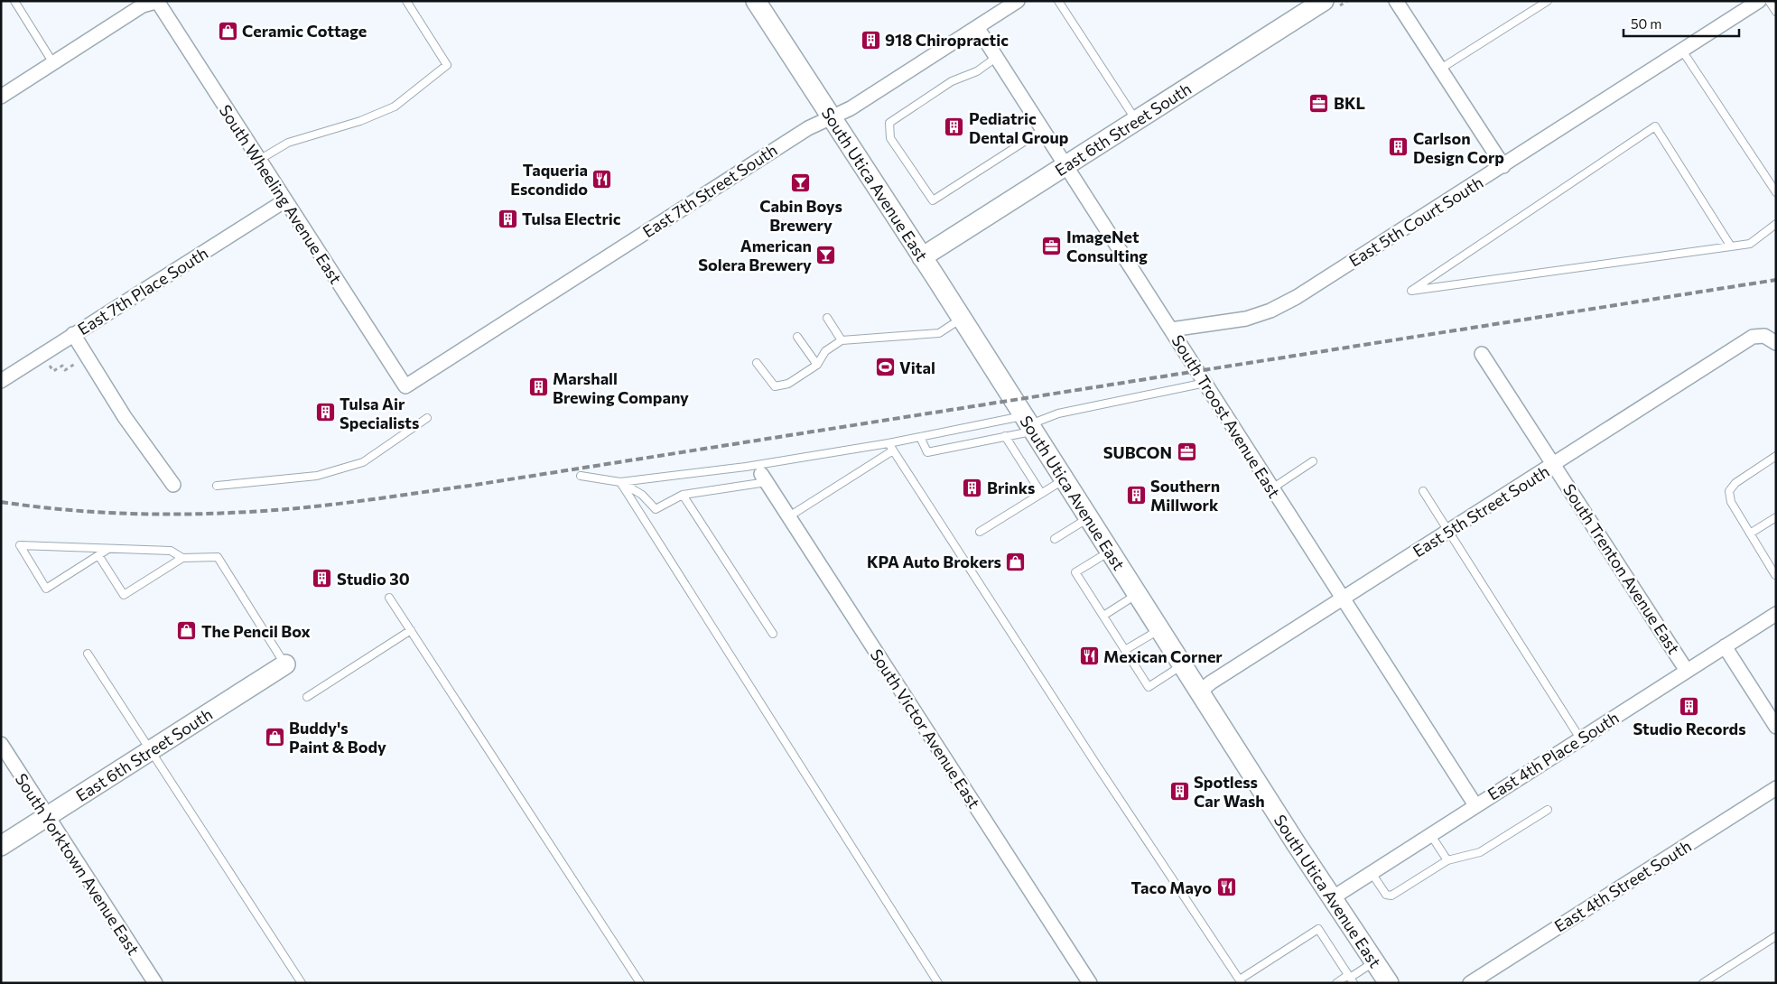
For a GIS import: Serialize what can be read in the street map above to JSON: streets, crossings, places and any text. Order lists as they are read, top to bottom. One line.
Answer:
{"streets":{"main road":["East 6th Street South","South Utica Avenue East"],"street":["East 7th Street South","South Wheeling Avenue East","East 5th Court South","East 7th Place South","South Troost Avenue East","East 5th Street South","South Trenton Avenue East","South Victor Avenue East","East 4th Place South","South Yorktown Avenue East","East 4th Street South"]},"crossings":[["East 6th Street South","South Utica Avenue East"],["East 6th Street South","South Troost Avenue East"],["East 6th Street South","South Yorktown Avenue East"],["South Utica Avenue East","East 7th Street South"],["South Utica Avenue East","East 5th Street South"],["South Utica Avenue East","East 4th Place South"],["East 7th Street South","South Wheeling Avenue East"],["East 7th Street South","South Troost Avenue East"],["South Wheeling Avenue East","East 7th Place South"],["East 5th Court South","South Troost Avenue East"],["South Troost Avenue East","East 5th Street South"],["South Troost Avenue East","East 4th Place South"],["East 5th Street South","South Trenton Avenue East"],["South Trenton Avenue East","East 4th Place South"]],"places":{"shop":["Ceramic Cottage","KPA Auto Brokers","The Pencil Box","Buddy's Paint & Body"],"building":["918 Chiropractic","Pediatric Dental Group","Carlson Design Corp","Tulsa Electric","Marshall Brewing Company","Tulsa Air Specialists","Brinks","Southern Millwork","Studio 30","Studio Records","Spotless Car Wash"],"office":["BKL","ImageNet Consulting","SUBCON"],"restaurant":["Taqueria Escondido","Mexican Corner","Taco Mayo"],"bar":["Cabin Boys Brewery","American Solera Brewery"],"sports":["Vital"]},"scale_bar":"50 m"}
